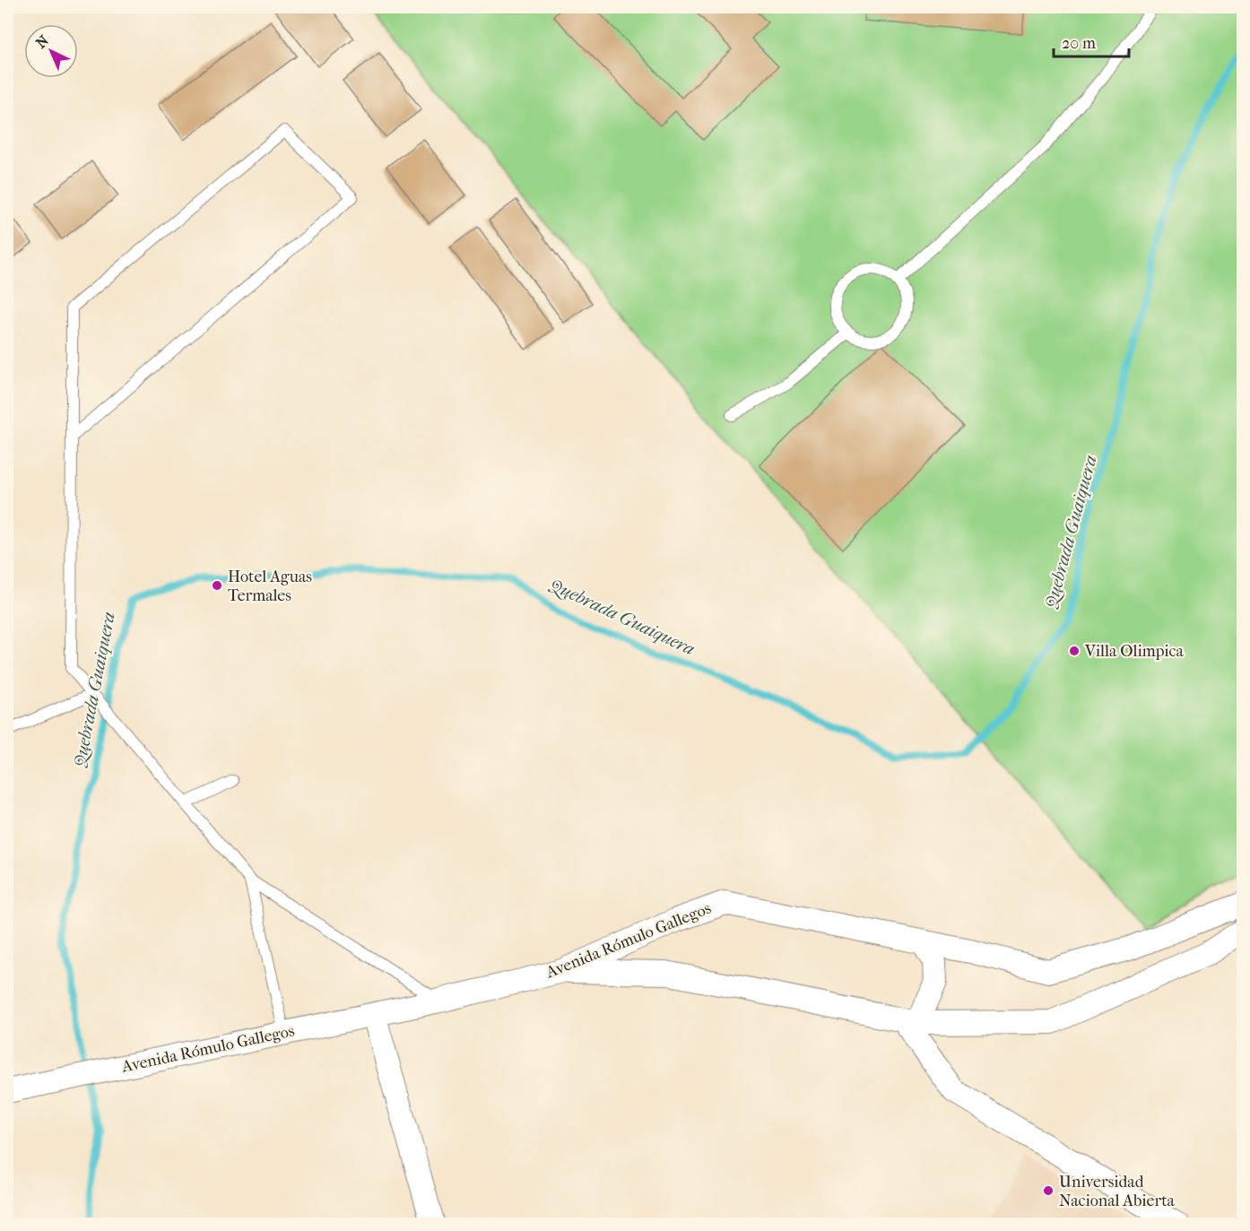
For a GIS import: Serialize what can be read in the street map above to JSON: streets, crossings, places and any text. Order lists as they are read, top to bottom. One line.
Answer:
{"streets":{"street":["Avenida Rómulo Gallegos"]},"water":["Quebrada Guaiquera"],"places":["Hotel Aguas Termales","Villa Olimpica","Universidad Nacional Abierta"],"scale_bar":"20 m","north":"top left"}
